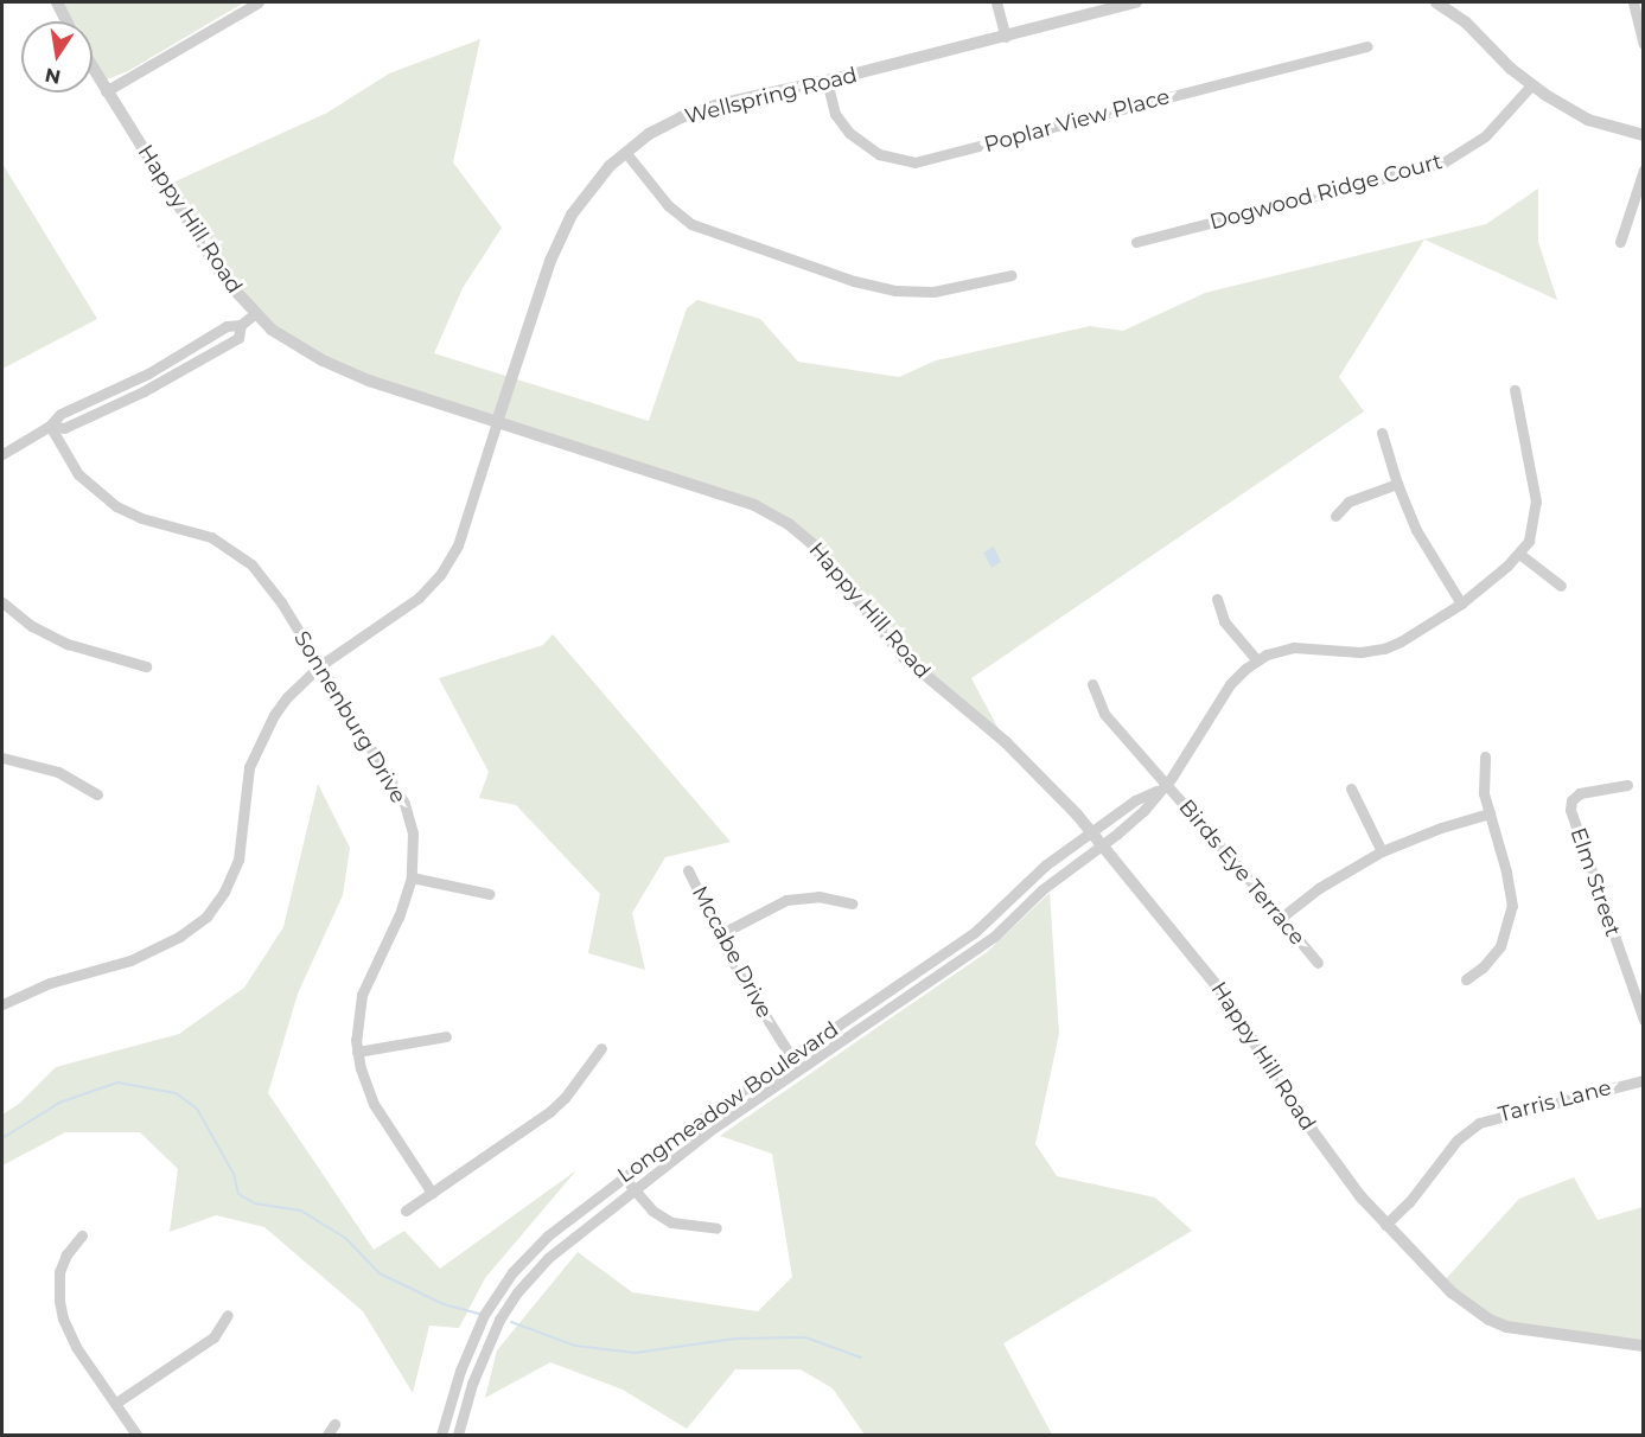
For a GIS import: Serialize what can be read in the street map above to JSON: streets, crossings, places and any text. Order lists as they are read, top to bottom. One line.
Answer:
{"streets":{"street":["Wellspring Road","Poplar View Place","Dogwood Ridge Court","Happy Hill Road","Sonnenburg Drive","Birds Eye Terrace","Elm Street","Mccabe Drive","Tarris Lane","Longmeadow Boulevard"]},"crossings":[["Wellspring Road","Poplar View Place"],["Wellspring Road","Happy Hill Road"],["Happy Hill Road","Tarris Lane"],["Happy Hill Road","Longmeadow Boulevard"],["Birds Eye Terrace","Longmeadow Boulevard"],["Mccabe Drive","Longmeadow Boulevard"]],"north":"bottom"}
